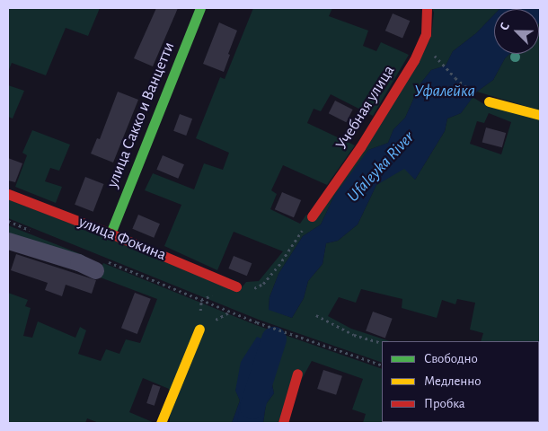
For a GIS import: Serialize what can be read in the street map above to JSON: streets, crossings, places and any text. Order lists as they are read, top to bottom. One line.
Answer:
{"streets":{"street":["Учебная улица","улица Сакко и Ванцетти","улица Фокина"]},"crossings":[["улица Сакко и Ванцетти","улица Фокина"]],"water":["Уфалейка","Ufaleyka River"],"legend":["Свободно","Медленно","Пробка"],"north":"top left"}
